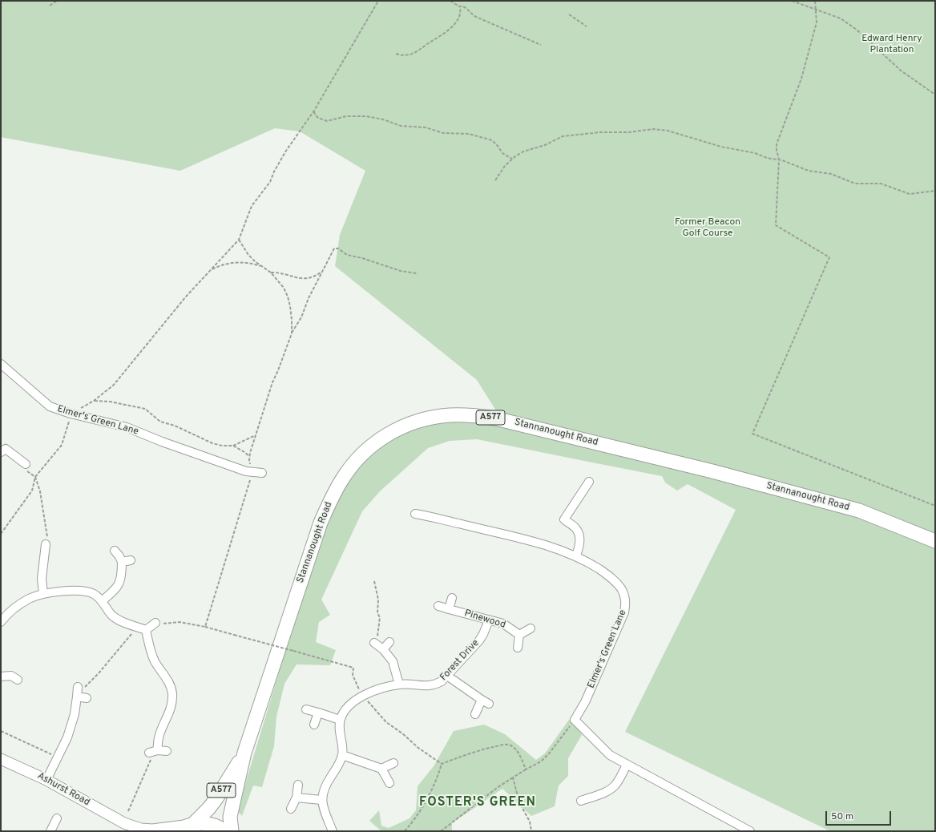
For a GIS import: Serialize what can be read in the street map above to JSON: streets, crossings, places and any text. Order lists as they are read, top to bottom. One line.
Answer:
{"streets":{"main road":["A577","Stannanought Road"],"street":["Elmer's Green Lane","Pinewood","Forest Drive","Ashurst Road"]},"crossings":[["Stannanought Road","Ashurst Road"],["Pinewood","Forest Drive"]],"districts":["FOSTER'S GREEN"],"parks":["Edward Henry Plantation","Former Beacon Golf Course"],"scale_bar":"50 m"}
